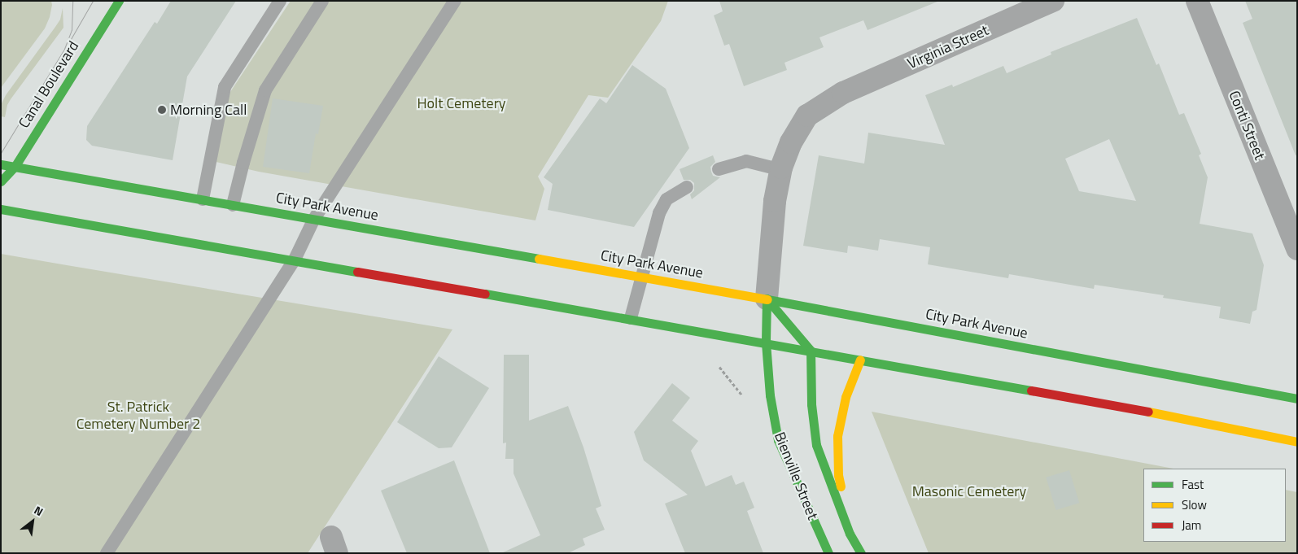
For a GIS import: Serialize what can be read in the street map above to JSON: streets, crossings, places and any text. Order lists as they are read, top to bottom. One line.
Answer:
{"streets":{"main road":["Canal Boulevard","City Park Avenue","Bienville Street"],"street":["Virginia Street","Conti Street"]},"crossings":[["Virginia Street","Bienville Street"],["Canal Boulevard","City Park Avenue"],["City Park Avenue","Bienville Street"]],"parks":["Holt Cemetery","St. Patrick Cemetery Number 2","Masonic Cemetery"],"places":["Morning Call"],"legend":["Fast","Slow","Jam"],"north":"top right"}
